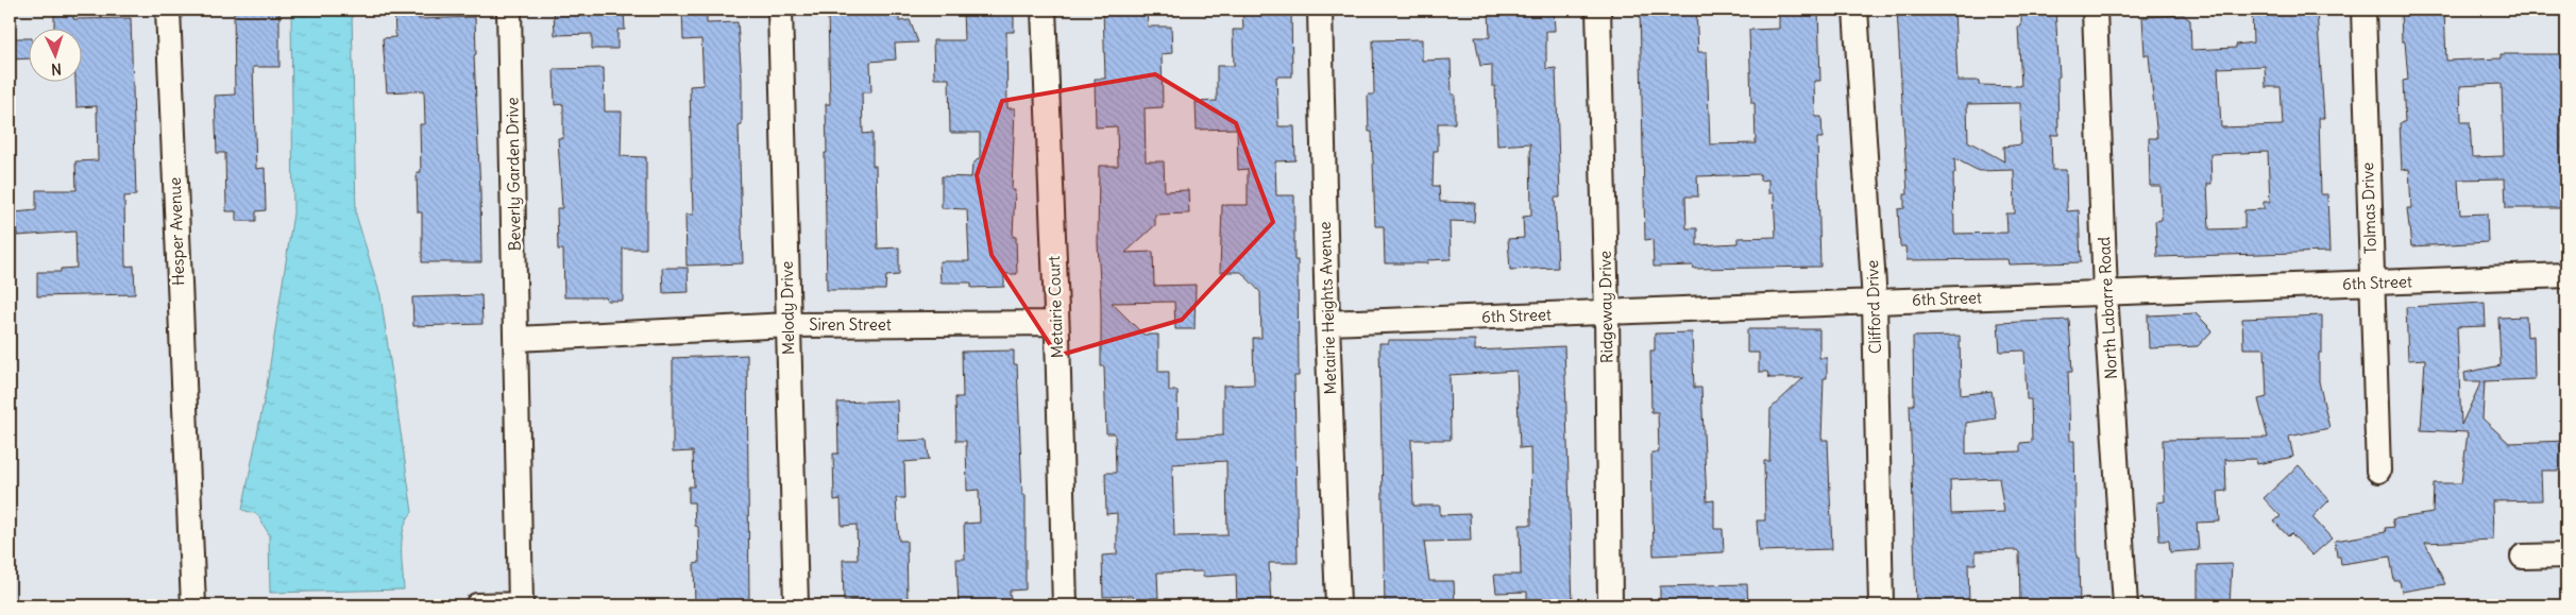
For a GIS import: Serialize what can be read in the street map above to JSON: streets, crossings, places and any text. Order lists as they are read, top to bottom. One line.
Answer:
{"streets":{"street":["Beverly Garden Drive","Tolmas Drive","Hesper Avenue","6th Street","Metairie Court","Ridgeway Drive","Clifford Drive","Melody Drive","Metairie Heights Avenue","North Labarre Road","Siren Street"]},"crossings":[["Beverly Garden Drive","Siren Street"],["Tolmas Drive","6th Street"],["6th Street","Ridgeway Drive"],["6th Street","Clifford Drive"],["6th Street","Metairie Heights Avenue"],["6th Street","North Labarre Road"],["Metairie Court","Siren Street"],["Melody Drive","Siren Street"]],"north":"bottom"}
